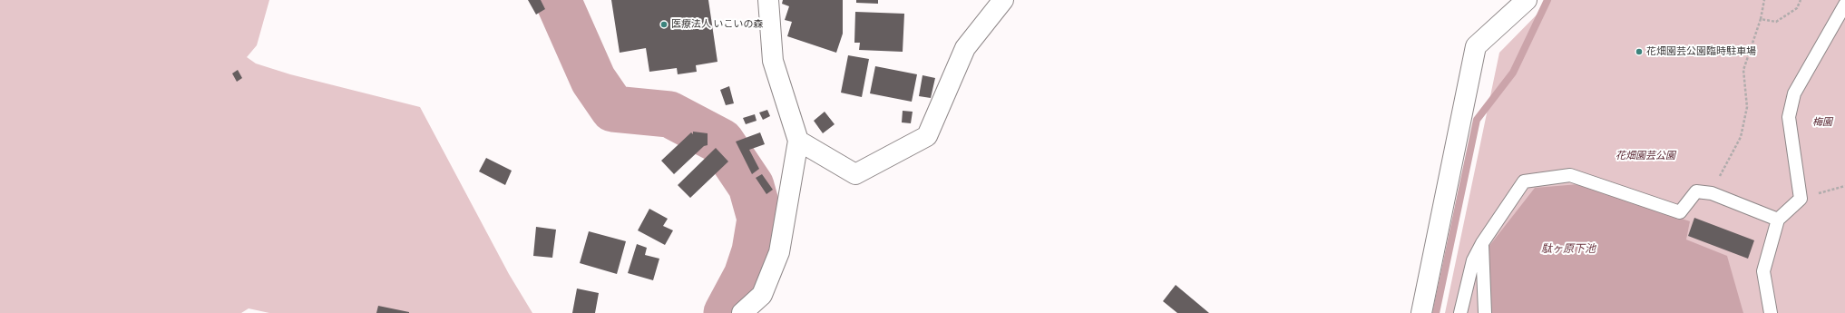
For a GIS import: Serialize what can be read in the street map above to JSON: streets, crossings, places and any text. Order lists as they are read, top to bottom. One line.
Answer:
{"water":["駄ヶ原下池"],"parks":["梅園","花畑園芸公園"],"places":["医療法人 いこいの森","花畑園芸公園臨時駐車場"]}
